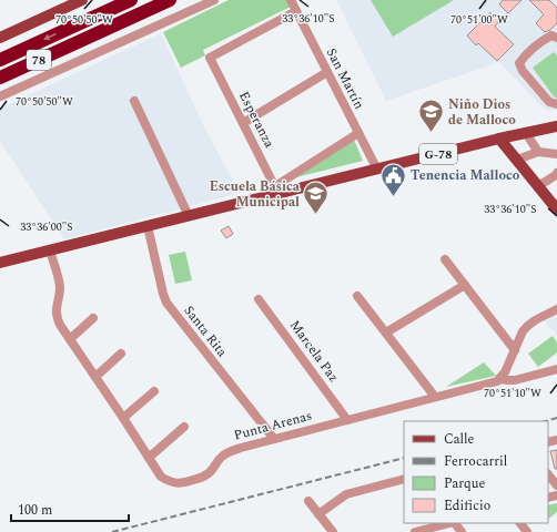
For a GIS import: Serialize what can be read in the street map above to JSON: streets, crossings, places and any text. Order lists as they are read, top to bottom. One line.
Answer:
{"streets":{"highway":["78"],"main road":["G-78"],"street":["San Martín","Esperanza","Santa Rita","Marcela Paz","Punta Arenas"]},"crossings":[["San Martín","Esperanza"],["San Martín","G-78"],["Esperanza","G-78"],["G-78","Santa Rita"],["G-78","Punta Arenas"],["Santa Rita","Punta Arenas"],["Marcela Paz","Punta Arenas"]],"places":{"school or university":["Niño Dios de Malloco","Escuela Básica Municipal"],"public building":["Tenencia Malloco"]},"legend":["Calle","Ferrocarril","Parque","Edificio"],"scale_bar":"100 m","coordinates":["33°36'10\"S","70°50'50\"W","70°51'00\"W","33°36'00\"S","70°51'10\"W"]}
